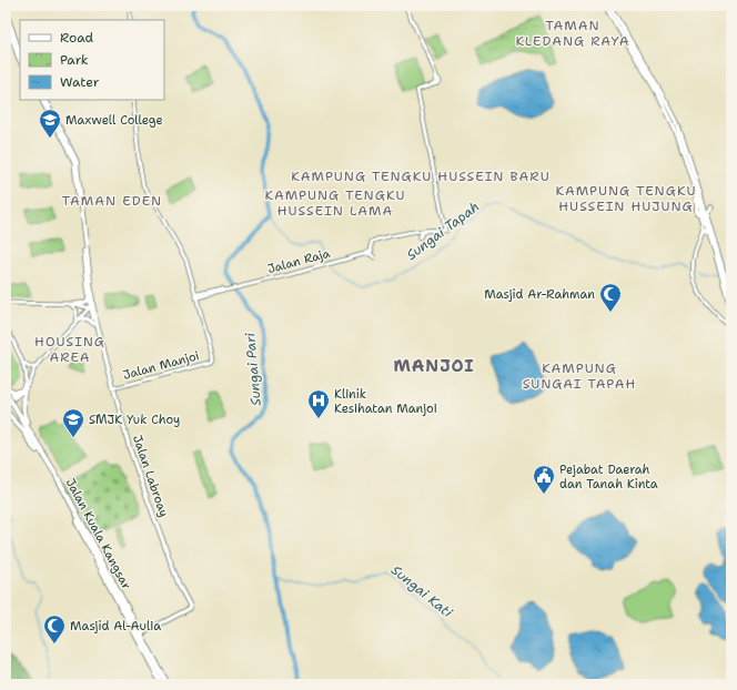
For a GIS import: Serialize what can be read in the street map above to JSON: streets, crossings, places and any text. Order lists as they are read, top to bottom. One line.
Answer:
{"streets":{"highway":["Jalan Kuala Kangsar"],"main road":["Jalan Labroay"],"street":["Jalan Raja","Jalan Manjoi"]},"crossings":[["Jalan Raja","Jalan Manjoi"],["Jalan Manjoi","Jalan Labroay"]],"districts":["TAMAN KLEDANG RAYA","KAMPUNG TENGKU HUSSEIN BARU","KAMPUNG TENGKU HUSSEIN HUJUNG","KAMPUNG TENGKU HUSSEIN LAMA","TAMAN EDEN","HOUSING AREA","MANJOI","KAMPUNG SUNGAI TAPAH"],"water":["Sungai Tapah","Sungai Pari","Sungai Kati"],"places":{"school or university":["Maxwell College","SMJK Yuk Choy"],"mosque":["Masjid Ar-Rahman","Masjid Al-Aulia"],"hospital":["Klinik Kesihatan Manjoi"],"public building":["Pejabat Daerah dan Tanah Kinta"]},"legend":["Road","Park","Water"]}
